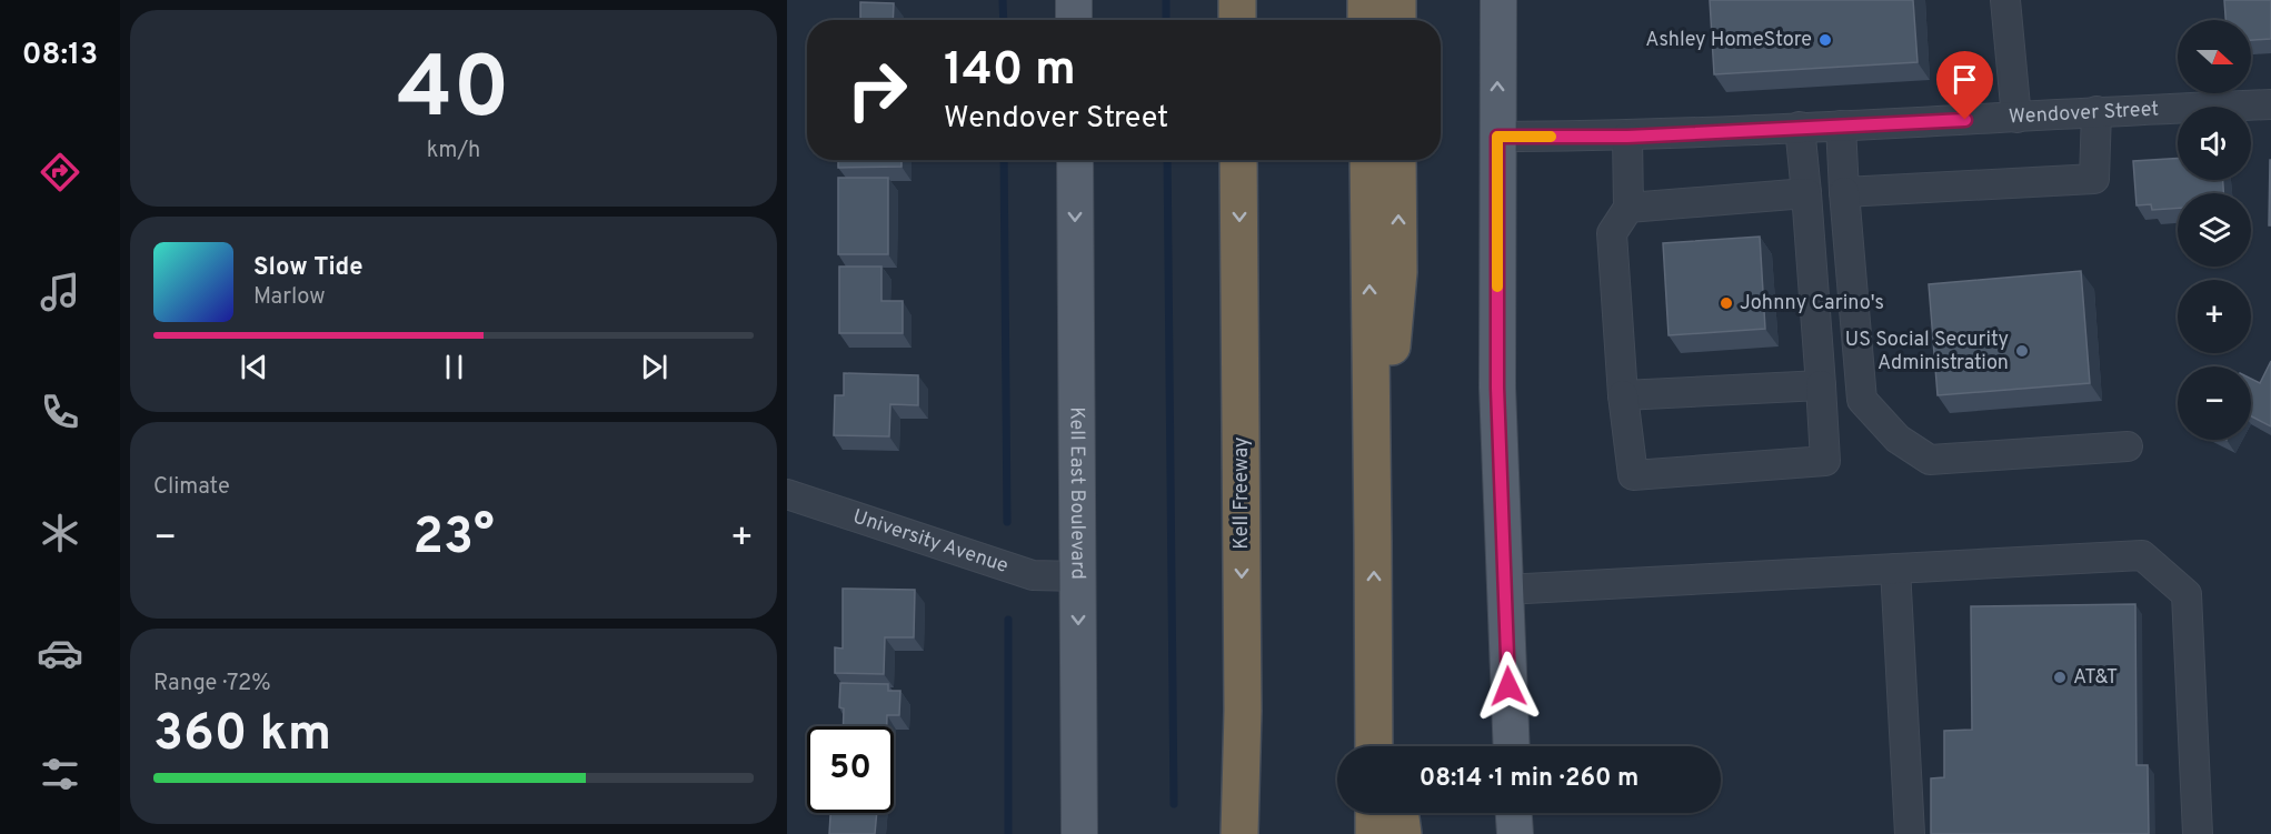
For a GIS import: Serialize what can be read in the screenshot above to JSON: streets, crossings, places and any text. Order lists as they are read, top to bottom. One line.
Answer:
{"streets":{"highway":["Kell Freeway"],"main road":["Kell East Boulevard"],"street":["Wendover Street","University Avenue"]},"crossings":[["Kell East Boulevard","University Avenue"]],"one_way":["Kell East Boulevard"],"places":["Ashley HomeStore","Johnny Carino's","US Social Security Administration","AT&T"],"north":"right","page":{"tabs":"08:13","tile":[["40","km/h"],"Climate",["Range · 72%","360 km"]],"map_buttons":["+","−"],"turn":["140 m","Wendover Street"],"song":["Slow Tide","Marlow"],"heat":["−","23°","+"],"limit":"50","trip":"08:14 · 1 min · 260 m"}}
